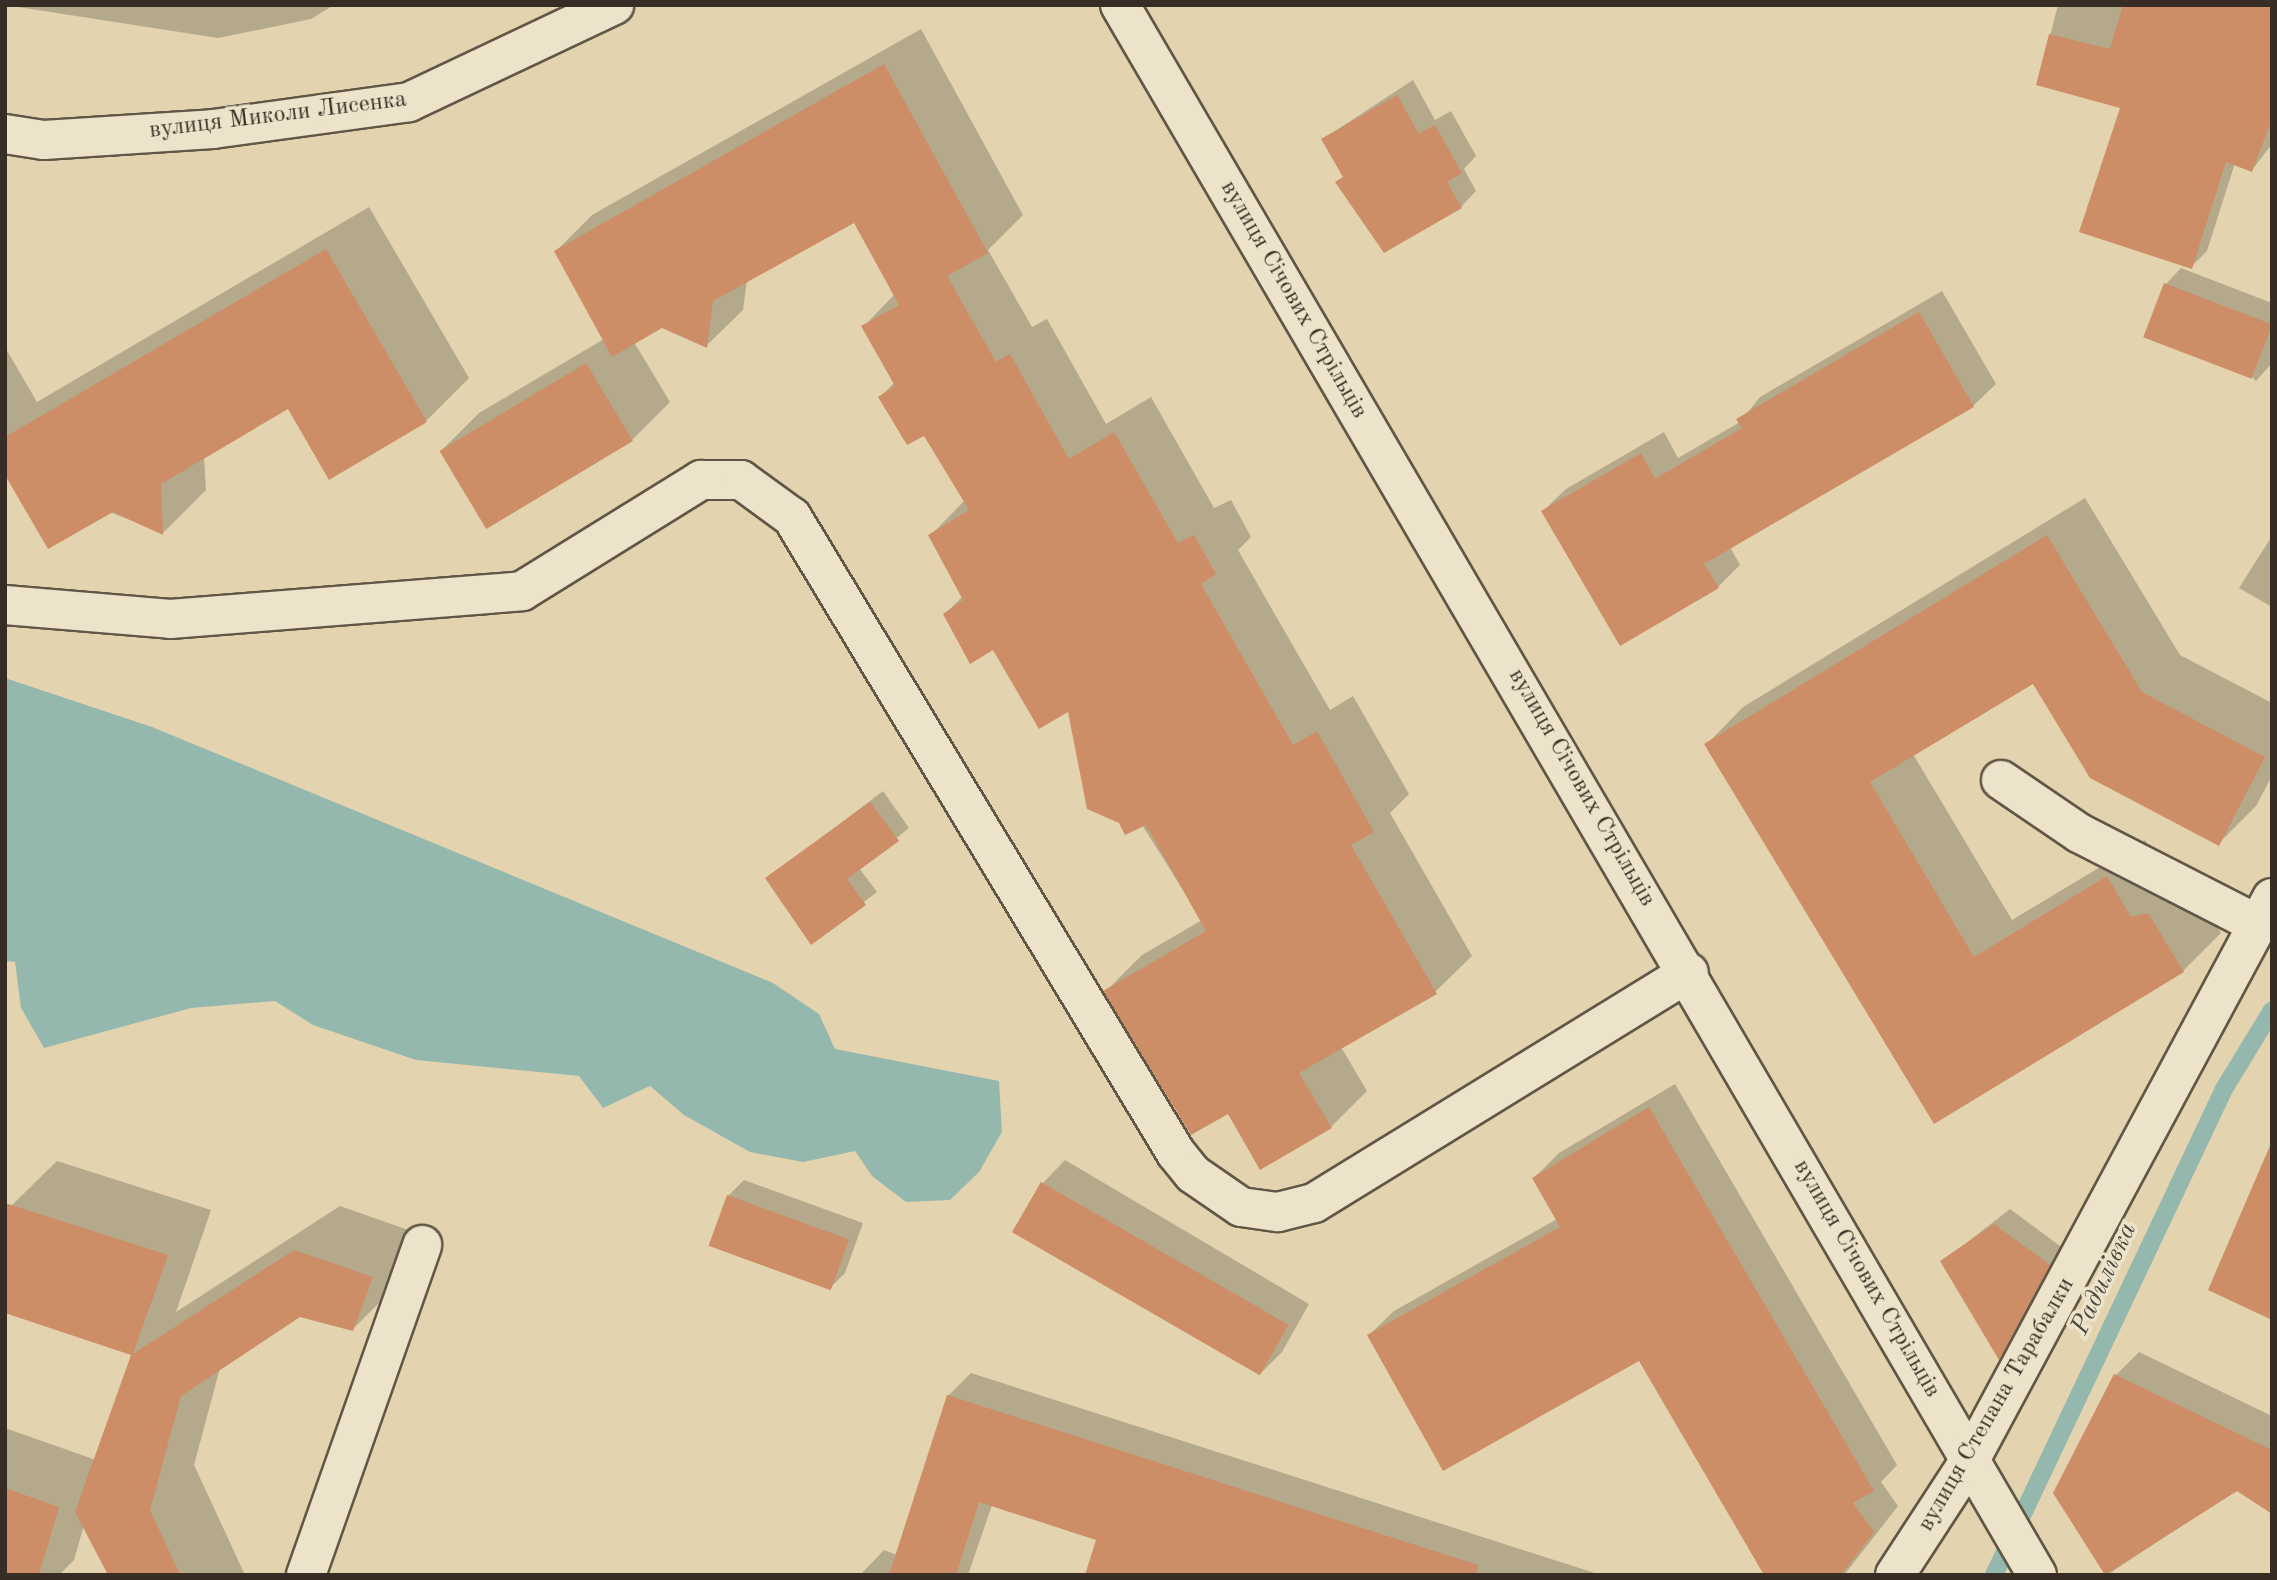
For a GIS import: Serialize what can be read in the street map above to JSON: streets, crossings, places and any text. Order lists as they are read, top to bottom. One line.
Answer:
{"streets":{"street":["вулиця Миколи Лисенка","вулиця Січових Стрільців","вулиця Степана Тарабалки"]},"crossings":[["вулиця Січових Стрільців","вулиця Степана Тарабалки"]],"water":["Радилівка"]}
